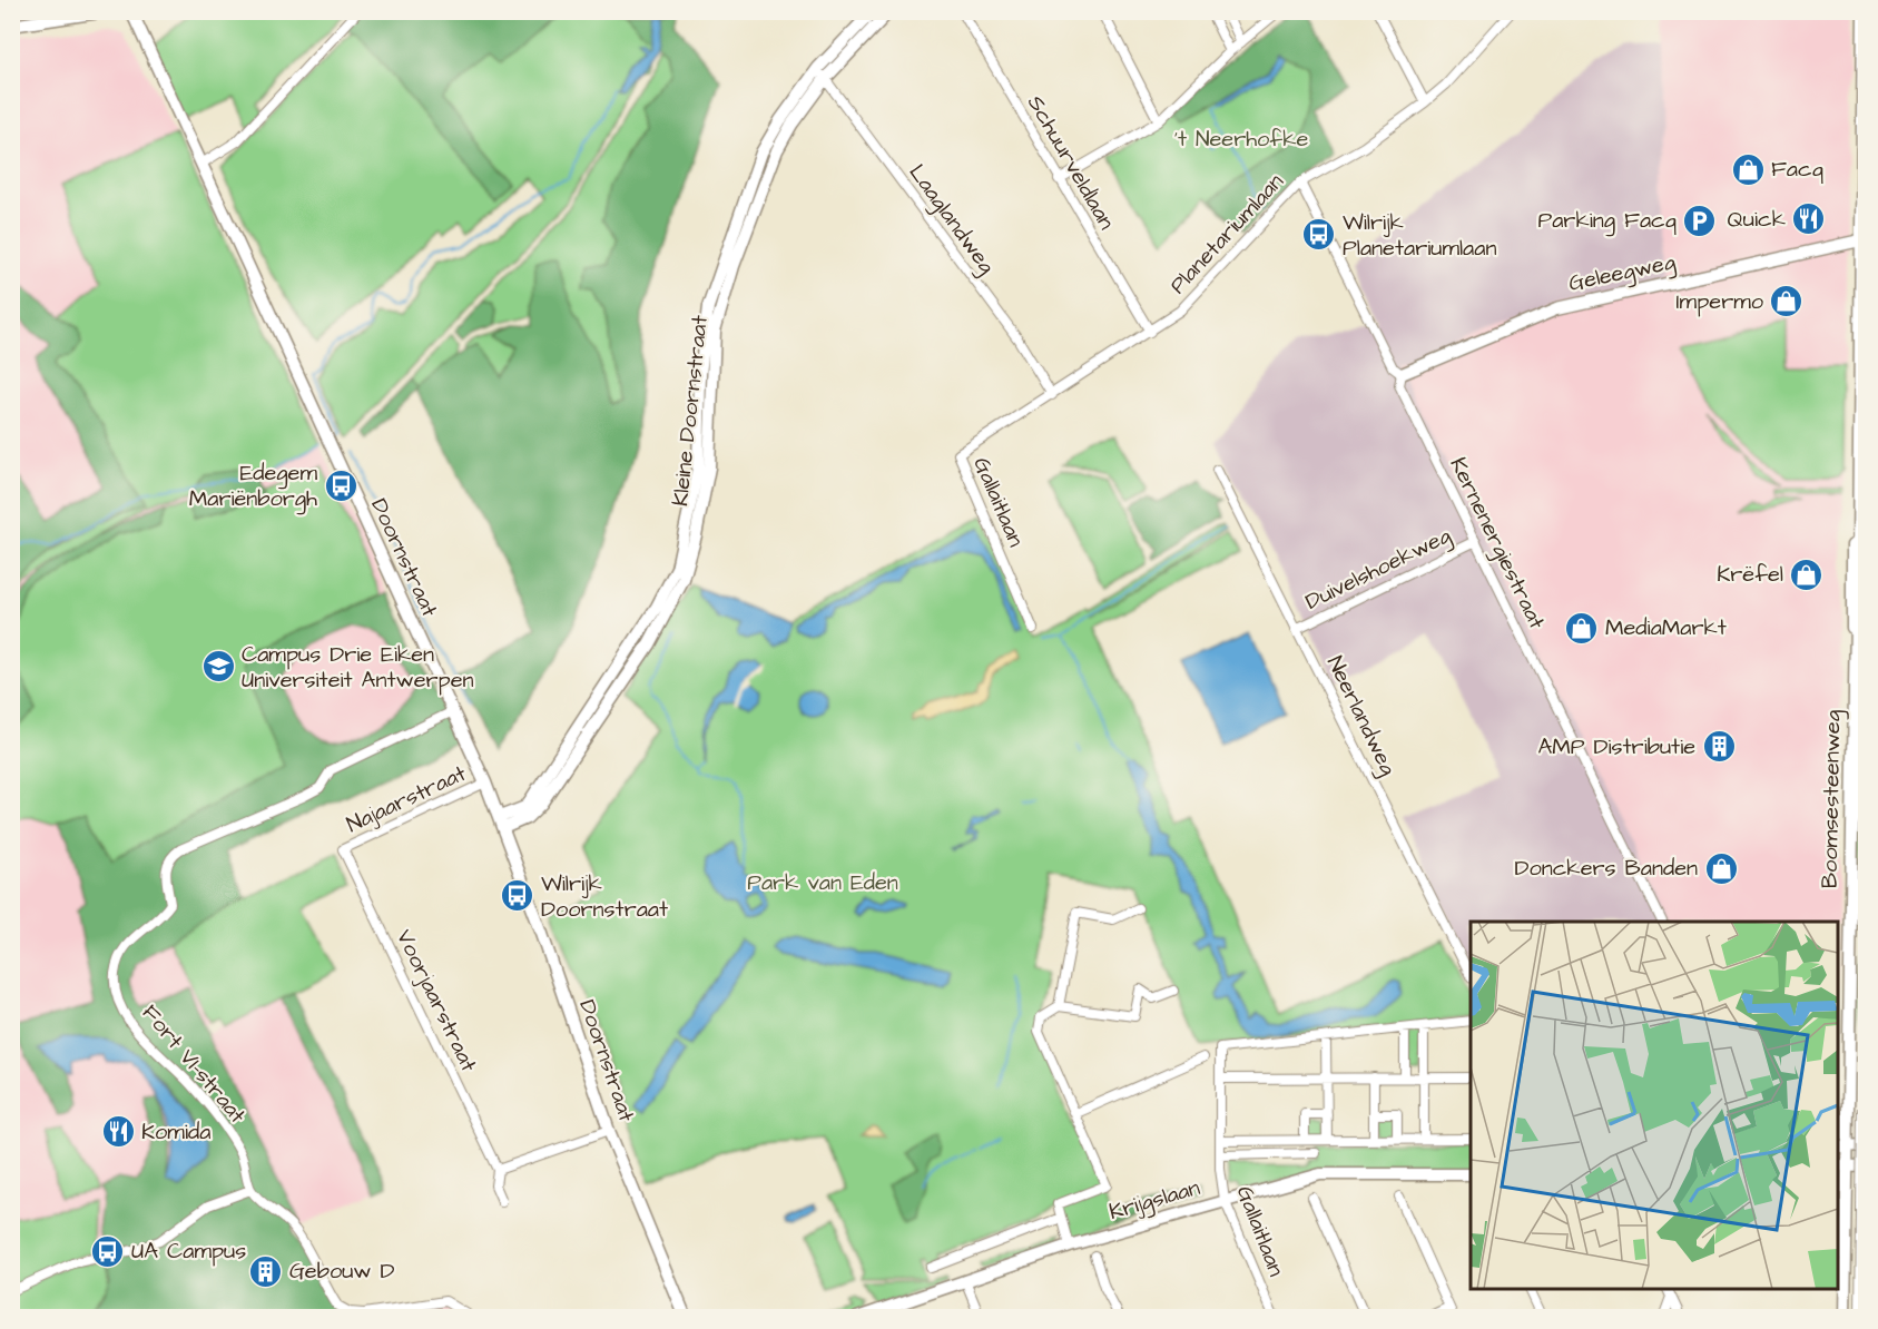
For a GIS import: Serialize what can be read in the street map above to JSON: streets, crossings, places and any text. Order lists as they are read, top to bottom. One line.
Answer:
{"streets":{"street":["Schuurveldlaan","Laaglandweg","Planetariumlaan","Geleegweg","Kleine Doornstraat","Gallaitlaan","Kernenergiestraat","Doornstraat","Duivelshoekweg","Neerlandweg","Najaarstraat","Boomsesteenweg","Voorjaarstraat","Fort VI-straat","Krijgslaan"]},"crossings":[["Schuurveldlaan","Planetariumlaan"],["Laaglandweg","Planetariumlaan"],["Laaglandweg","Kleine Doornstraat"],["Laaglandweg","Gallaitlaan"],["Planetariumlaan","Gallaitlaan"],["Planetariumlaan","Kernenergiestraat"],["Geleegweg","Kernenergiestraat"],["Geleegweg","Boomsesteenweg"],["Kleine Doornstraat","Doornstraat"],["Gallaitlaan","Krijgslaan"],["Kernenergiestraat","Duivelshoekweg"],["Doornstraat","Najaarstraat"],["Doornstraat","Fort VI-straat"],["Duivelshoekweg","Neerlandweg"],["Najaarstraat","Voorjaarstraat"]],"parks":["'t Neerhofke","Park van Eden"],"places":{"shop":["Facq","Impermo","Krëfel","MediaMarkt","Donckers Banden"],"restaurant":["Quick","Komida"],"parking":["Parking Facq"],"bus stop":["Wilrijk Planetariumlaan","Edegem Mariënborgh","Wilrijk Doornstraat","UA Campus"],"school or university":["Campus Drie Eiken Universiteit Antwerpen"],"building":["AMP Distributie","Gebouw D"]}}
